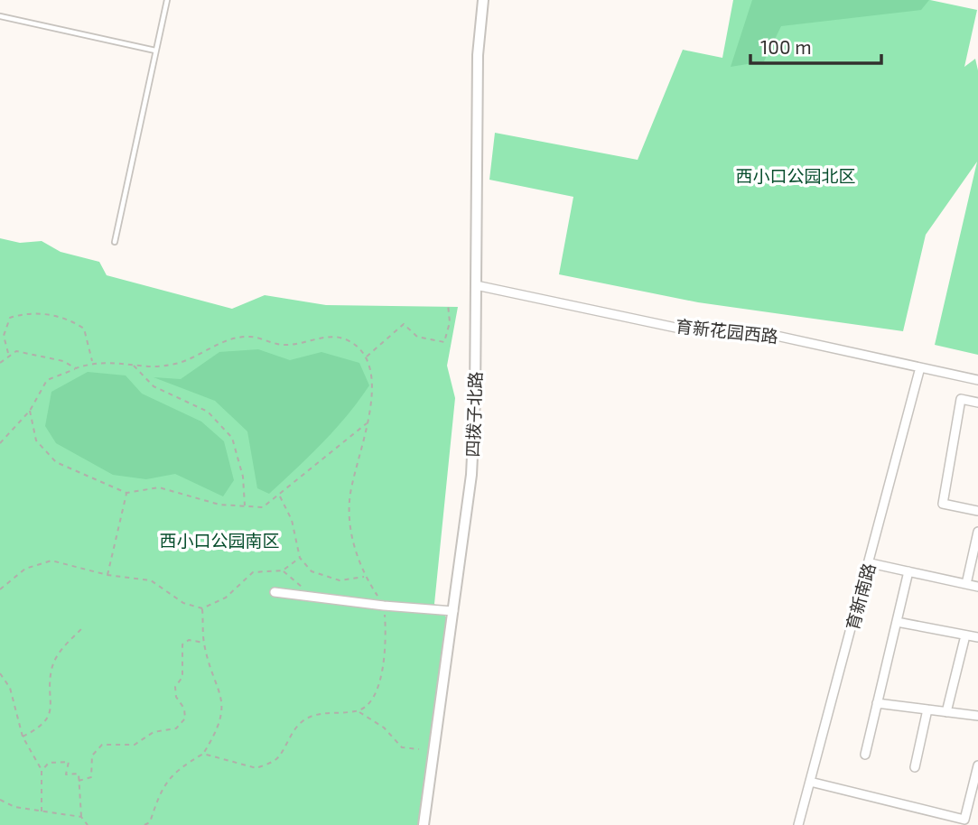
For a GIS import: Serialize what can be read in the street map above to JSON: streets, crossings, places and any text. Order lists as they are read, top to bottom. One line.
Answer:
{"streets":{"street":["育新花园西路","四拨子北路","育新南路"]},"crossings":[["育新花园西路","四拨子北路"],["育新花园西路","育新南路"]],"parks":["西小口公园北区","西小口公园南区"],"scale_bar":"100 m"}
